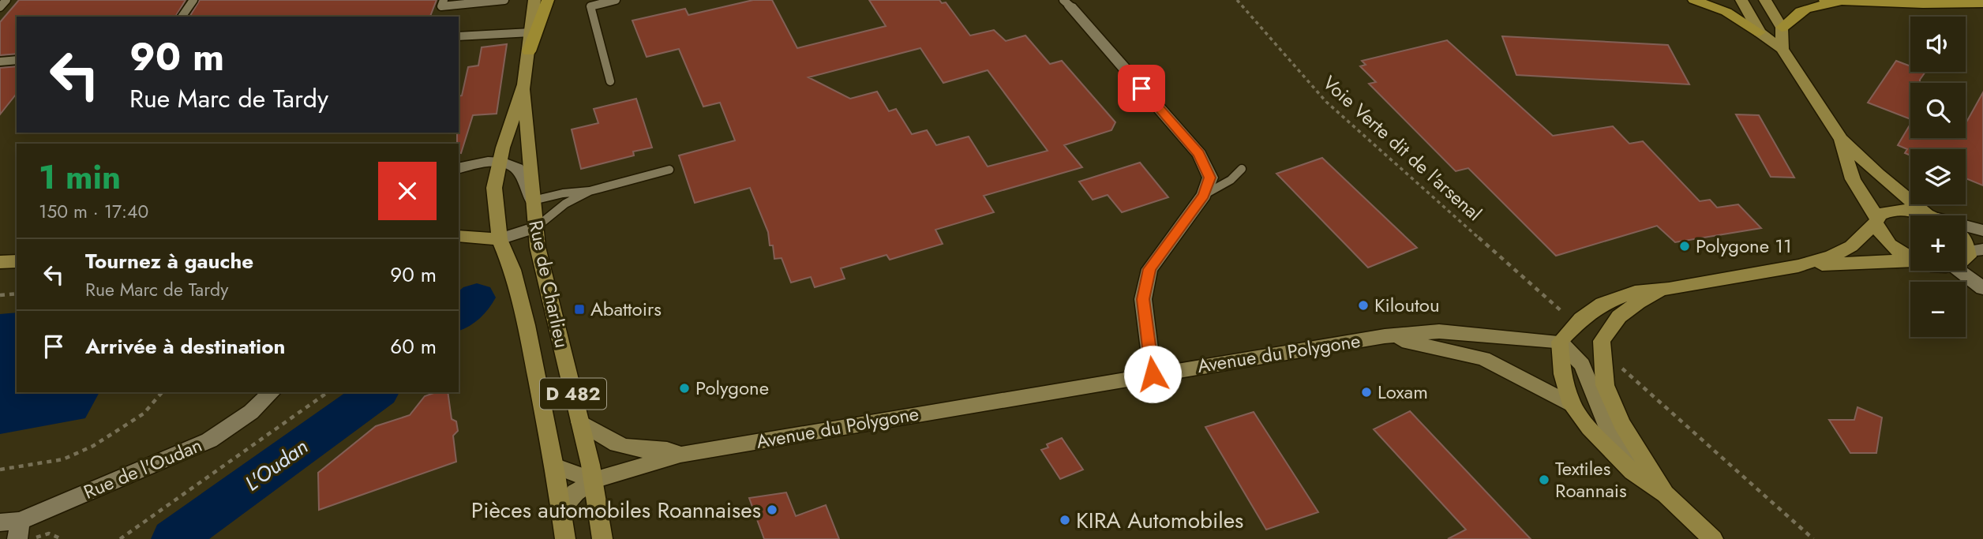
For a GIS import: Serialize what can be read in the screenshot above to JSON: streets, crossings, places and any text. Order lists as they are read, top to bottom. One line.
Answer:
{"streets":{"main road":["Rue de Charlieu","D 482"],"street":["Avenue du Polygone","Rue de l'Oudan"],"path":["Voie Verte dit de l'arsenal"]},"crossings":[["Rue de Charlieu","Avenue du Polygone"]],"water":["L'Oudan"],"places":{"other":["Polygone 11","Kiloutou","Polygone","Loxam","Textiles Roannais","Pièces automobiles Roannaises","KIRA Automobiles"],"transit":["Abattoirs"]},"page":{"map_buttons":["+","−"],"turn":["90 m","Rue Marc de Tardy"],"heading":["1 min","150 m · 17:40"],"list":[{"name":"Tournez à gauche","note":"Rue Marc de Tardy","value":"90 m"},{"name":"Arrivée à destination","value":"60 m"}]}}
